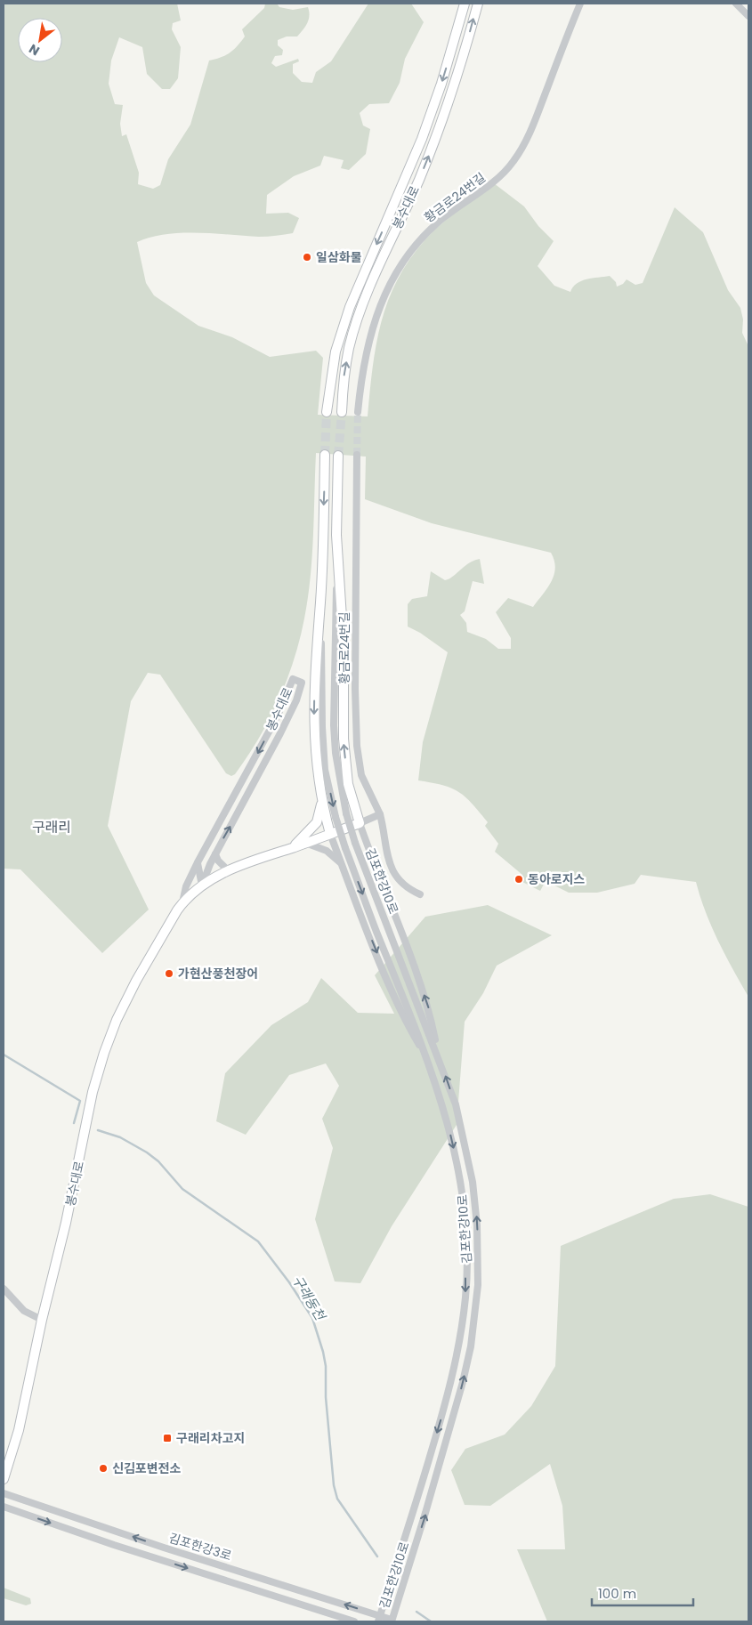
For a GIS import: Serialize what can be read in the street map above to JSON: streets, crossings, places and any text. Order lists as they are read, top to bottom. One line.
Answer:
{"streets":{"main road":["봉수대로"],"street":["황금로24번길","김포한강10로","김포한강3로"]},"crossings":[["김포한강10로","김포한강3로"]],"districts":["구래리"],"water":["구래동천"],"places":{"other":["일삼화물","동아로지스","가현산풍천장어","신김포변전소"],"transit":["구래리차고지"]},"scale_bar":"100 m","north":"bottom left"}
